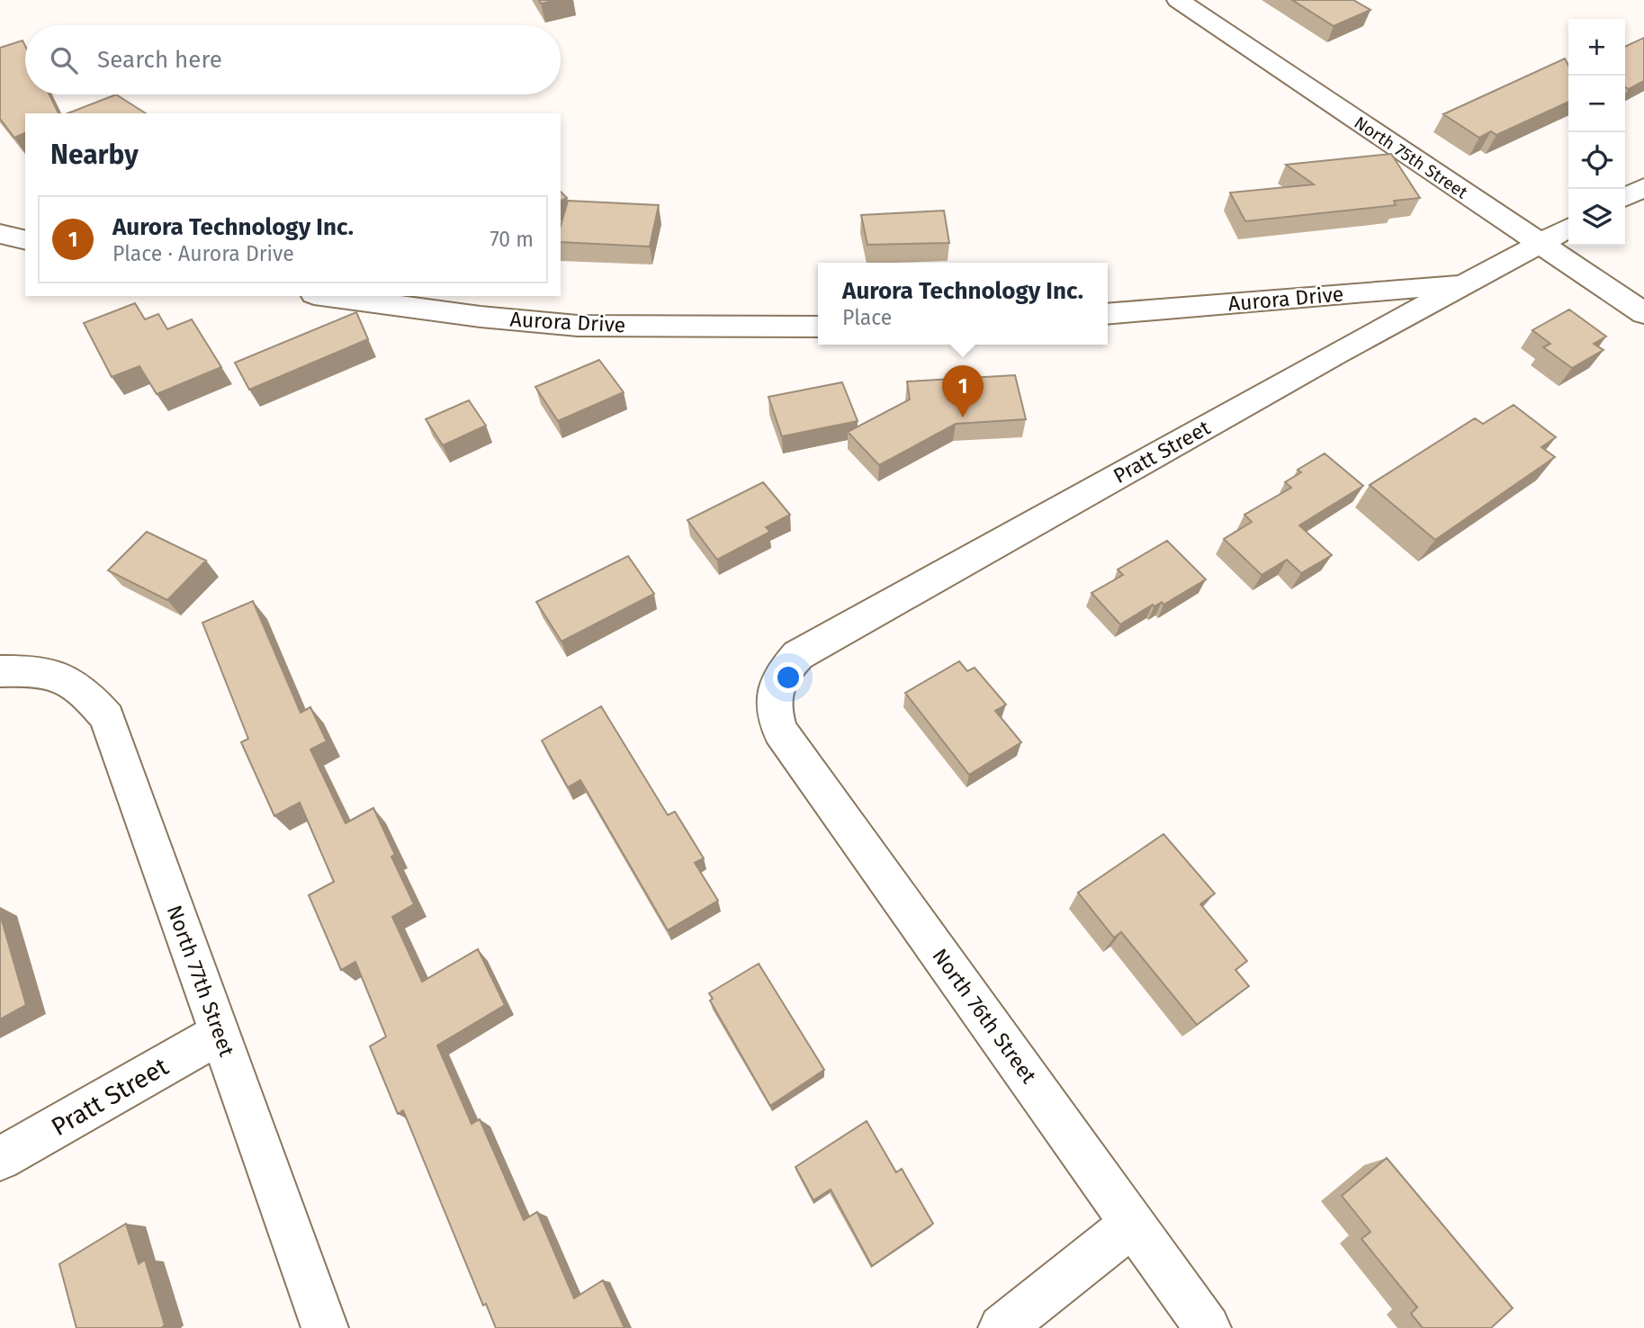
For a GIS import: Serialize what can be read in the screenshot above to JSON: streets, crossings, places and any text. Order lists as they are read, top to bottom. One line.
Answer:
{"streets":{"street":["North 75th Street","Aurora Drive","Pratt Street","North 77th Street","North 76th Street"]},"crossings":[["North 75th Street","Pratt Street"],["Aurora Drive","Pratt Street"],["Pratt Street","North 77th Street"],["Pratt Street","North 76th Street"]],"page":{"map_buttons":["+","−"],"search":"Search here","heading":"Nearby","list":[{"mark":"1","name":"Aurora Technology Inc.","note":"Place · Aurora Drive","value":"70 m"}],"popup":["Aurora Technology Inc.","Place"],"pins":"1"}}
